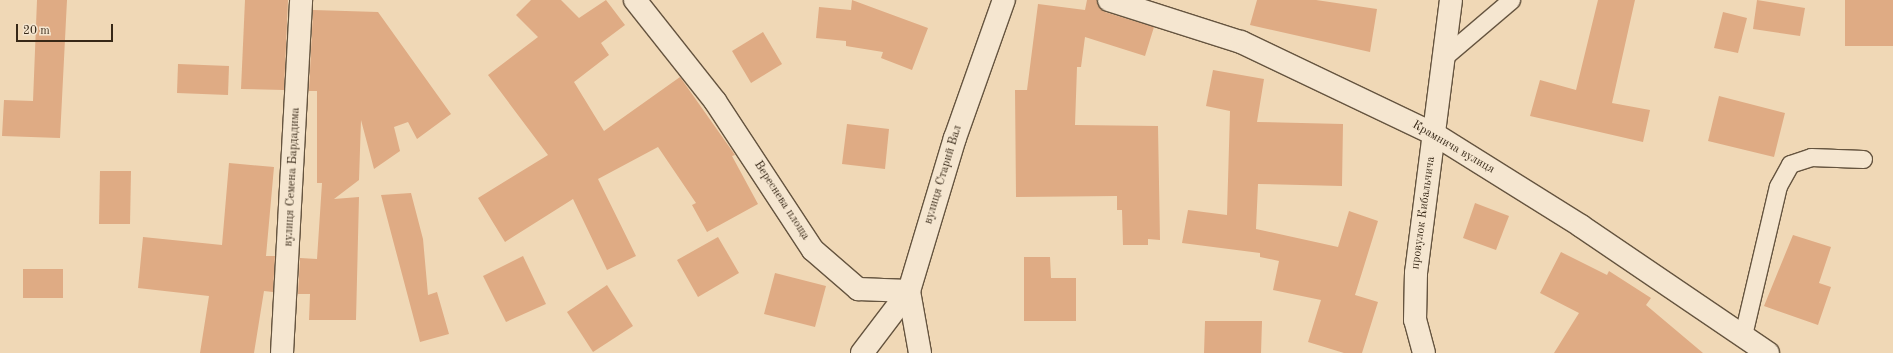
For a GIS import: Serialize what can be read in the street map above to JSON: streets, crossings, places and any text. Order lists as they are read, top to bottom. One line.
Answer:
{"streets":{"street":["Крамнича вулиця","вулиця Старий Вал","вулиця Семена Бардадима","Вереснева площа","провулок Кибальчича"]},"crossings":[["Крамнича вулиця","провулок Кибальчича"],["вулиця Старий Вал","Вереснева площа"]],"scale_bar":"20 m"}
